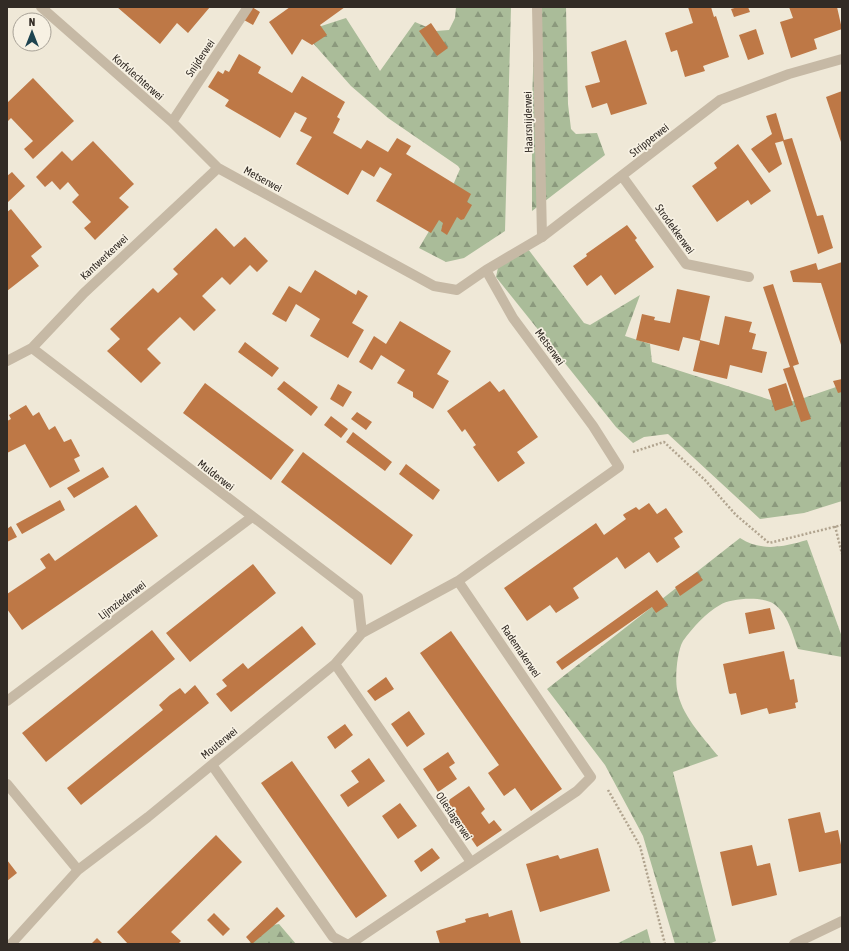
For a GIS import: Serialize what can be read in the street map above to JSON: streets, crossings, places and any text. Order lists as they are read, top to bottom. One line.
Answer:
{"streets":{"street":["Snijderwei","Korfvlechterwei","Haarsnijderwei","Stripperwei","Metserwei","Strodekkerwei","Kantwerkerwei","Mulderwei","Lijmziederwei","Rademakerwei","Mouterwei","Olieslagerwei"]},"crossings":[["Snijderwei","Korfvlechterwei"],["Korfvlechterwei","Metserwei"],["Korfvlechterwei","Kantwerkerwei"],["Haarsnijderwei","Stripperwei"],["Stripperwei","Metserwei"],["Stripperwei","Strodekkerwei"],["Metserwei","Kantwerkerwei"],["Kantwerkerwei","Mulderwei"],["Mulderwei","Lijmziederwei"],["Mulderwei","Mouterwei"],["Rademakerwei","Mouterwei"],["Mouterwei","Olieslagerwei"]],"north":"top"}
